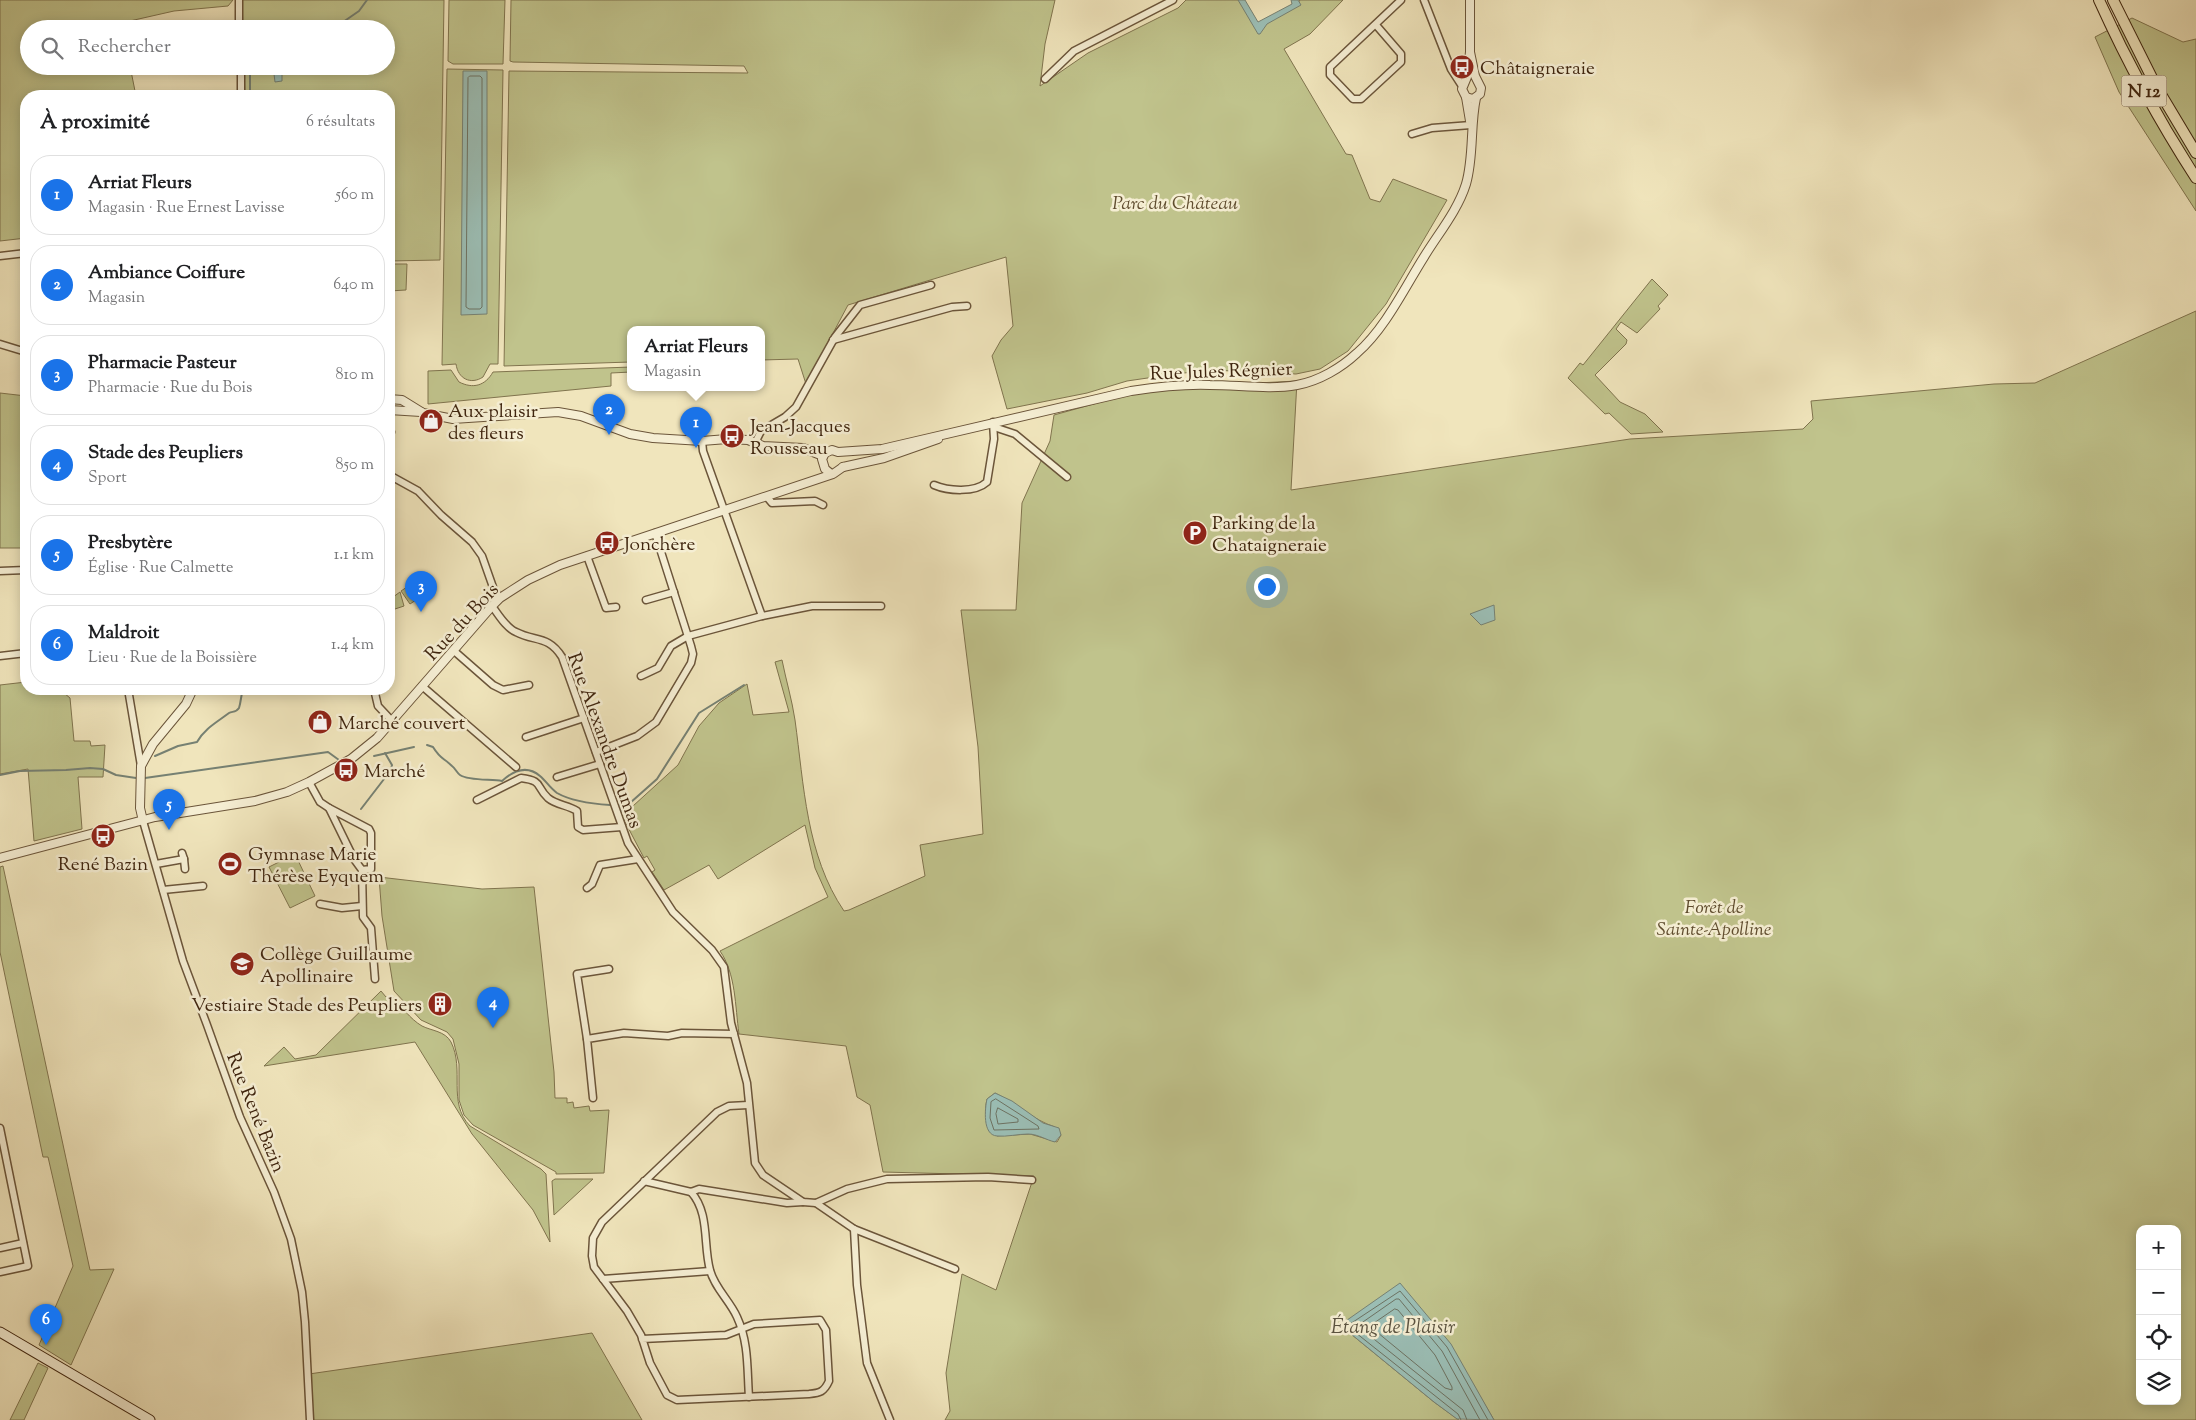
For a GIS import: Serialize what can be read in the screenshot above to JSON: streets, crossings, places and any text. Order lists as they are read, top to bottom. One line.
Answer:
{"streets":{"highway":["N 12"],"street":["Rue Jules Régnier","Rue du Bois","Rue Alexandre Dumas","Rue René Bazin"]},"crossings":[["Rue Jules Régnier","Rue du Bois"],["Rue du Bois","Rue Alexandre Dumas"],["Rue du Bois","Rue René Bazin"]],"water":["Étang de Plaisir"],"parks":["Parc du Château","Forêt de Sainte-Apolline"],"places":{"bus stop":["Châtaigneraie","Jean-Jacques Rousseau","Jonchère","Marché","René Bazin"],"shop":["Aux plaisir des fleurs","Marché couvert"],"parking":["Parking de la Chataigneraie"],"sports":["Gymnase Marie Thérèse Eyquem"],"school or university":["Collège Guillaume Apollinaire"],"building":["Vestiaire Stade des Peupliers"]},"page":{"search":"Rechercher","heading":["À proximité","6 résultats"],"list":[{"mark":"1","name":"Arriat Fleurs","note":"Magasin · Rue Ernest Lavisse","value":"560 m"},{"mark":"2","name":"Ambiance Coiffure","note":"Magasin","value":"640 m"},{"mark":"3","name":"Pharmacie Pasteur","note":"Pharmacie · Rue du Bois","value":"810 m"},{"mark":"4","name":"Stade des Peupliers","note":"Sport","value":"850 m"},{"mark":"5","name":"Presbytère","note":"Église · Rue Calmette","value":"1.1 km"},{"mark":"6","name":"Maldroit","note":"Lieu · Rue de la Boissière","value":"1.4 km"}],"popup":["Arriat Fleurs","Magasin"],"pins":["2","1","3","5","4","6"],"map_buttons":["+","−"]}}
